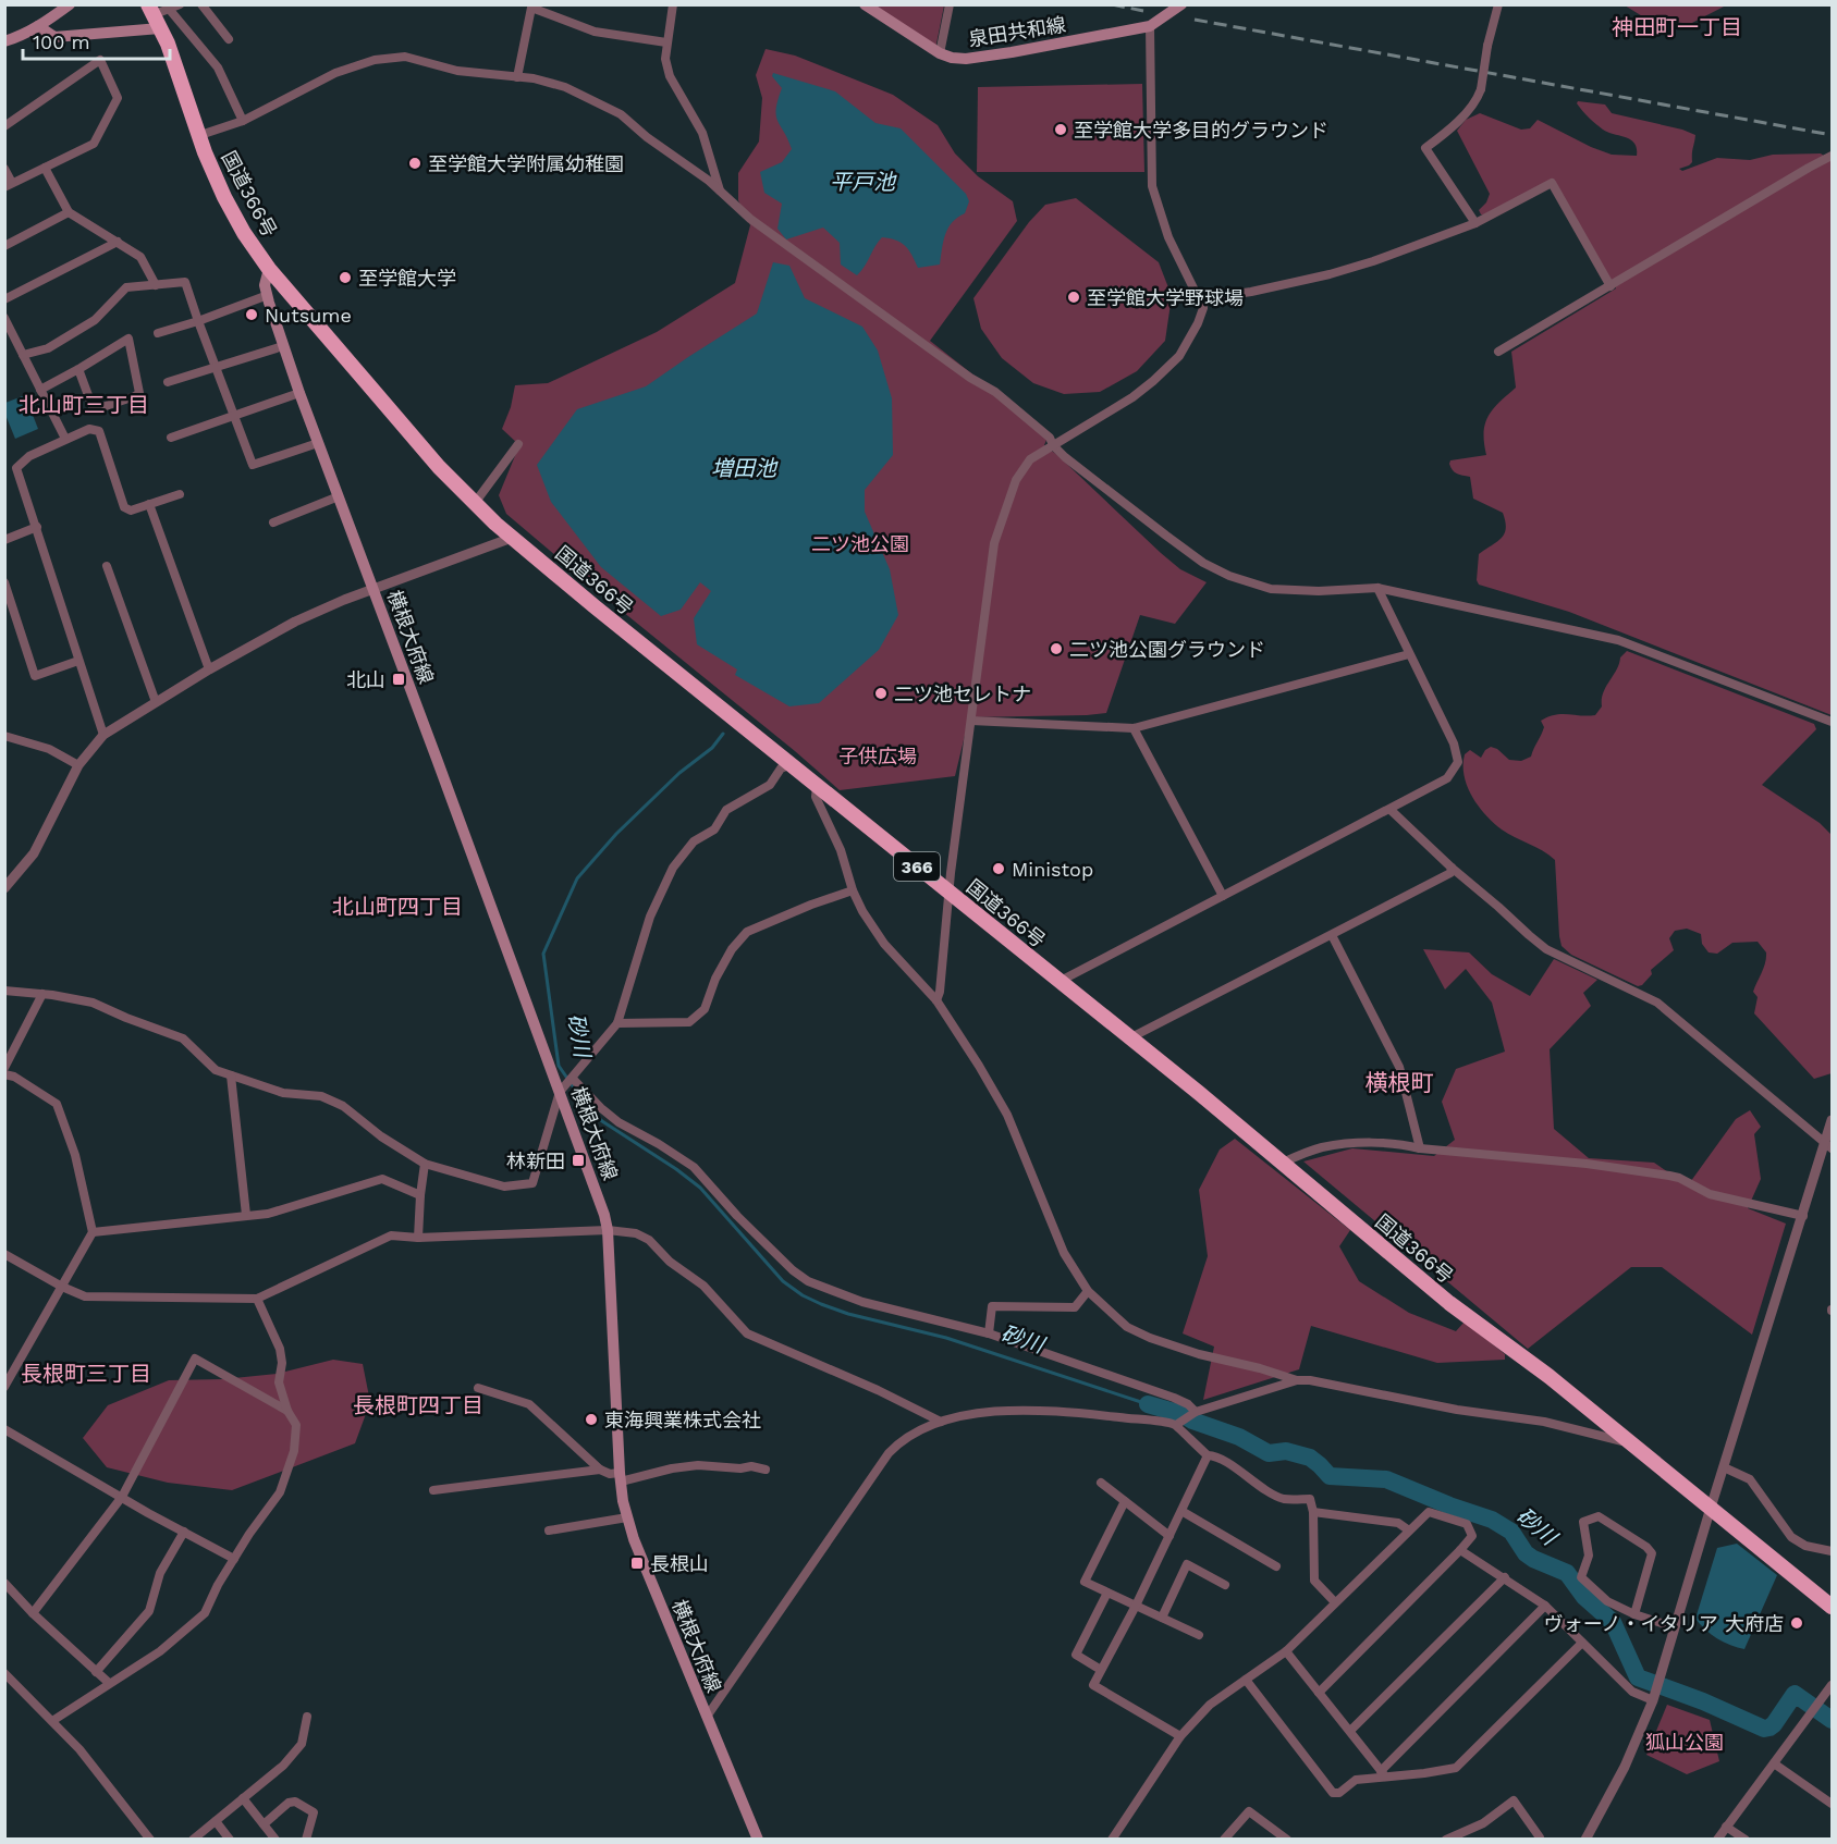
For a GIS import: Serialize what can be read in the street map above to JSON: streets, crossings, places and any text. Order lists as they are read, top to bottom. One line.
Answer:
{"streets":{"highway":["国道366号","366"],"main road":["泉田共和線","横根大府線"]},"crossings":[["国道366号","横根大府線"]],"districts":["神田町一丁目","北山町三丁目","北山町四丁目","横根町","長根町三丁目","長根町四丁目"],"water":["平戸池","増田池","砂川"],"parks":["二ツ池公園","子供広場","狐山公園"],"places":{"other":["至学館大学多目的グラウンド","至学館大学附属幼稚園","至学館大学","至学館大学野球場","Nutsume","二ツ池公園グラウンド","二ツ池セレトナ","Ministop","東海興業株式会社","ヴォーノ・イタリア 大府店"],"transit":["北山","林新田","長根山"]},"scale_bar":"100 m"}
